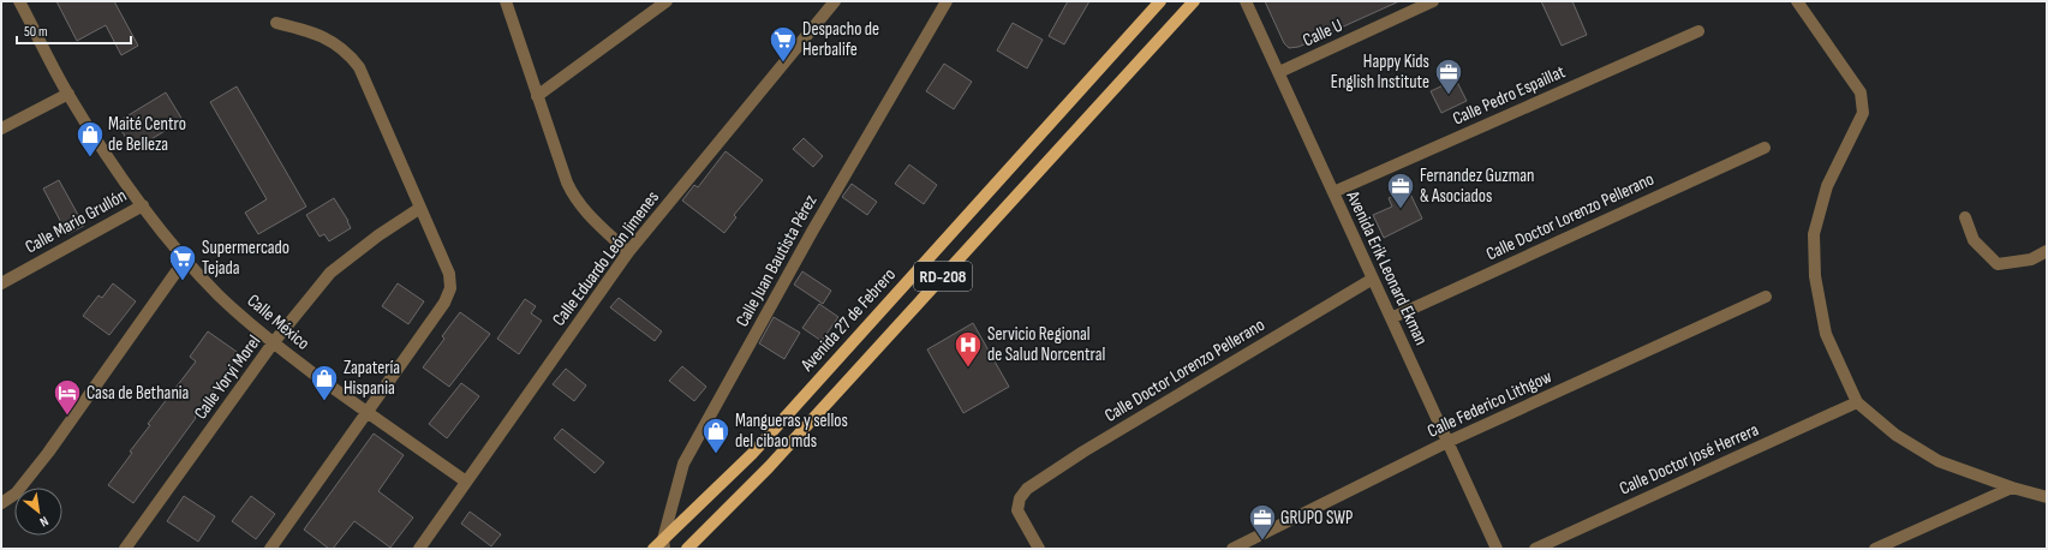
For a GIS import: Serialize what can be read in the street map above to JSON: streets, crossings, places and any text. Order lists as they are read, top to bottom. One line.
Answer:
{"streets":{"main road":["RD-208","Avenida 27 de Febrero"],"street":["Calle U","Calle Pedro Espaillat","Calle Doctor Lorenzo Pellerano","Calle Mario Grullón","Calle Eduardo León Jimenes","Calle Juan Bautista Pérez","Avenida Erik Leonard Ekman","Calle México","Calle Yoryi Morel","Calle Federico Lithgow","Calle Doctor José Herrera"]},"crossings":[["Calle U","Avenida Erik Leonard Ekman"],["Calle Pedro Espaillat","Avenida Erik Leonard Ekman"],["Calle Doctor Lorenzo Pellerano","Avenida Erik Leonard Ekman"],["Calle Mario Grullón","Calle México"],["Calle Eduardo León Jimenes","Calle México"],["Calle Juan Bautista Pérez","Avenida 27 de Febrero"],["Avenida Erik Leonard Ekman","Calle Federico Lithgow"],["Calle México","Calle Yoryi Morel"]],"places":{"supermarket":["Despacho de Herbalife","Supermercado Tejada"],"office":["Happy Kids English Institute","Fernandez Guzman & Asociados","GRUPO SWP"],"shop":["Maité Centro de Belleza","Zapatería Hispania","Mangueras y sellos del cibao mds"],"hospital":["Servicio Regional de Salud Norcentral"],"hotel":["Casa de Bethania"]},"scale_bar":"50 m","north":"bottom right"}
